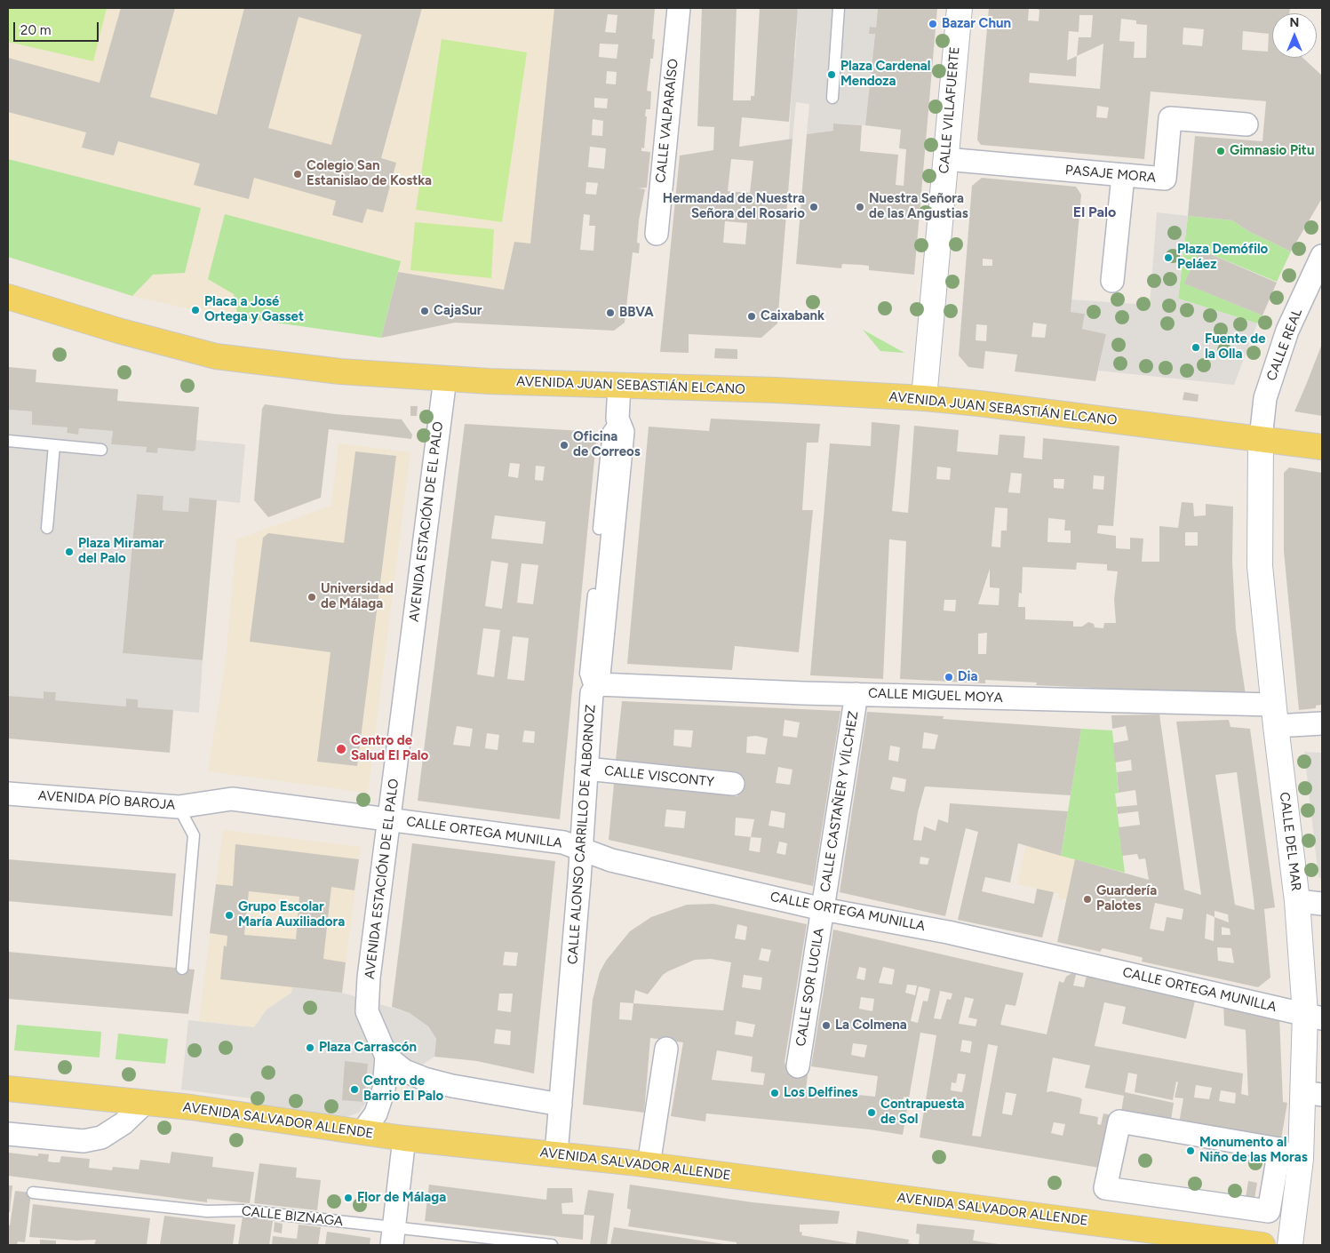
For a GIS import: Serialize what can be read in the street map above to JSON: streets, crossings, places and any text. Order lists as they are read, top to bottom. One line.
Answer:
{"streets":{"main road":["AVENIDA JUAN SEBASTIÁN ELCANO","AVENIDA SALVADOR ALLENDE"],"street":["CALLE VILLAFUERTE","CALLE VALPARAÍSO","PASAJE MORA","CALLE REAL","AVENIDA ESTACIÓN DE EL PALO","CALLE MIGUEL MOYA","CALLE VISCONTY","AVENIDA PÍO BAROJA","CALLE CASTAÑER Y VÍLCHEZ","CALLE ORTEGA MUNILLA","CALLE ALONSO CARRILLO DE ALBORNOZ","CALLE DEL MAR","CALLE SOR LUCILA"],"lane":["CALLE BIZNAGA"]},"crossings":[["CALLE VILLAFUERTE","PASAJE MORA"],["CALLE VILLAFUERTE","AVENIDA JUAN SEBASTIÁN ELCANO"],["CALLE REAL","AVENIDA JUAN SEBASTIÁN ELCANO"],["CALLE REAL","CALLE DEL MAR"],["AVENIDA JUAN SEBASTIÁN ELCANO","AVENIDA ESTACIÓN DE EL PALO"],["AVENIDA JUAN SEBASTIÁN ELCANO","CALLE ALONSO CARRILLO DE ALBORNOZ"],["AVENIDA JUAN SEBASTIÁN ELCANO","CALLE DEL MAR"],["AVENIDA ESTACIÓN DE EL PALO","AVENIDA PÍO BAROJA"],["AVENIDA ESTACIÓN DE EL PALO","CALLE ORTEGA MUNILLA"],["AVENIDA ESTACIÓN DE EL PALO","AVENIDA SALVADOR ALLENDE"],["CALLE MIGUEL MOYA","CALLE CASTAÑER Y VÍLCHEZ"],["CALLE MIGUEL MOYA","CALLE ALONSO CARRILLO DE ALBORNOZ"],["CALLE MIGUEL MOYA","CALLE DEL MAR"],["CALLE VISCONTY","CALLE ALONSO CARRILLO DE ALBORNOZ"],["AVENIDA PÍO BAROJA","CALLE ORTEGA MUNILLA"],["CALLE CASTAÑER Y VÍLCHEZ","CALLE ORTEGA MUNILLA"],["CALLE CASTAÑER Y VÍLCHEZ","CALLE SOR LUCILA"],["CALLE ORTEGA MUNILLA","CALLE ALONSO CARRILLO DE ALBORNOZ"],["CALLE ORTEGA MUNILLA","CALLE DEL MAR"],["CALLE ORTEGA MUNILLA","CALLE SOR LUCILA"],["CALLE ALONSO CARRILLO DE ALBORNOZ","AVENIDA SALVADOR ALLENDE"]],"districts":["El Palo"],"places":["Bazar Chun","Plaza Cardenal Mendoza","Gimnasio Pitu","Colegio San Estanislao de Kostka","Hermandad de Nuestra Señora del Rosario","Nuestra Señora de las Angustias","Plaza Demófilo Peláez","Placa a José Ortega y Gasset","CajaSur","BBVA","Caixabank","Fuente de la Olla","Oficina de Correos","Plaza Miramar del Palo","Universidad de Málaga","Dia","Centro de Salud El Palo","Guardería Palotes","Grupo Escolar María Auxiliadora","La Colmena","Plaza Carrascón","Centro de Barrio El Palo","Los Delfines","Contrapuesta de Sol","Monumento al Niño de las Moras","Flor de Málaga"],"scale_bar":"20 m","north":"top"}
